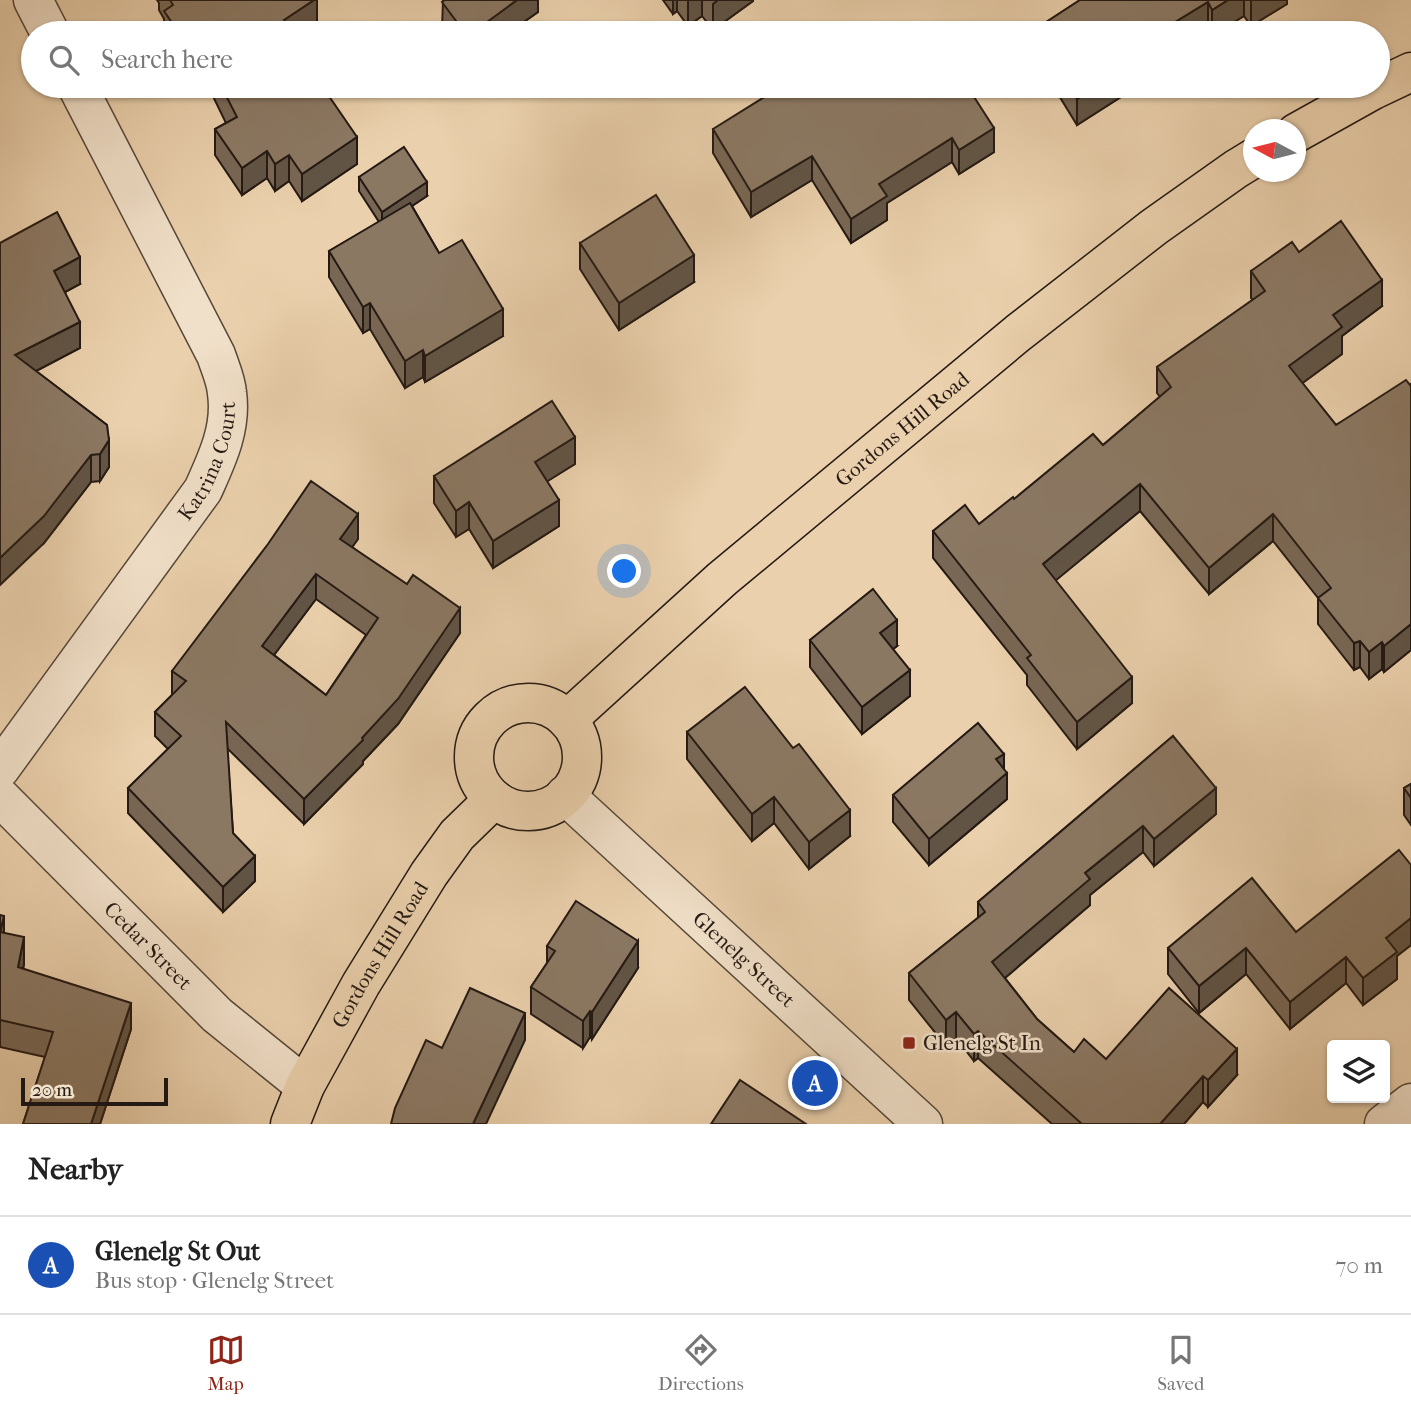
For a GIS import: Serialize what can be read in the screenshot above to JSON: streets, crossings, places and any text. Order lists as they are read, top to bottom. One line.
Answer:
{"streets":{"main road":["Gordons Hill Road"],"street":["Katrina Court","Cedar Street","Glenelg Street"]},"crossings":[["Gordons Hill Road","Cedar Street"],["Gordons Hill Road","Glenelg Street"]],"places":{"transit":["Glenelg St In"]},"scale_bar":"20 m","north":"left","page":{"search":"Search here","pins":"A","scale":"20 m","heading":"Nearby","list":[{"mark":"A","name":"Glenelg St Out","note":"Bus stop · Glenelg Street","value":"70 m"}],"nav":["Map","Directions","Saved"]}}
